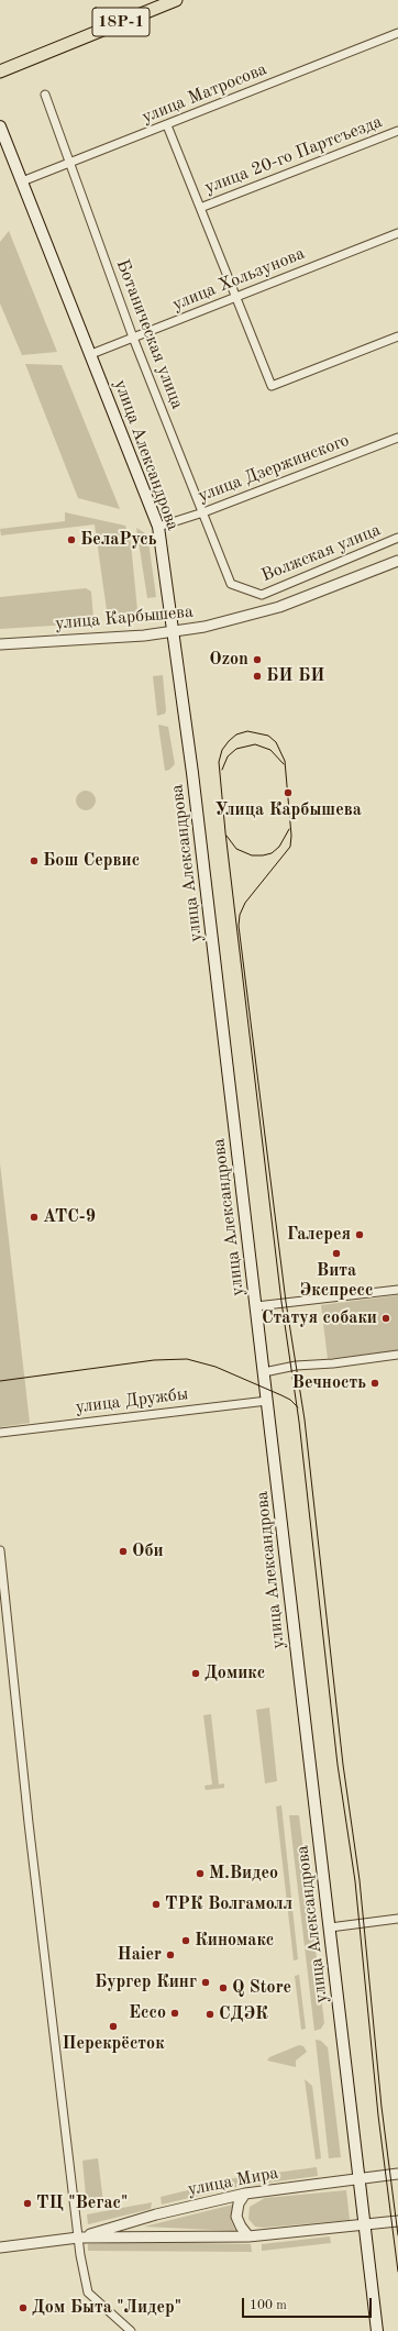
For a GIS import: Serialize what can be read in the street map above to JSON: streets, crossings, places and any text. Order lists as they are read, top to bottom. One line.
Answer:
{"streets":{"main road":["18Р-1","улица Александрова"],"street":["улица Матросова","улица 20-го Партсъезда","улица Хользунова","Ботаническая улица","улица Дзержинского","Волжская улица","улица Карбышева","улица Дружбы","улица Мира"]},"crossings":[["улица Матросова","Ботаническая улица"],["улица Матросова","улица Александрова"],["улица Хользунова","Ботаническая улица"],["улица Хользунова","улица Александрова"],["Ботаническая улица","улица Дзержинского"],["Ботаническая улица","Волжская улица"],["улица Александрова","улица Дзержинского"],["улица Александрова","улица Карбышева"],["улица Александрова","улица Дружбы"],["улица Александрова","улица Мира"]],"places":["БелаРусь","Ozon","БИ БИ","Улица Карбышева","Бош Сервис","АТС-9","Галерея","Вита Экспресс","Статуя собаки","Вечность","Оби","Домикс","М.Видео","ТРК Волгамолл","Киномакс","Haier","Бургер Кинг","Q Store","Ecco","СДЭК","Перекрёсток","ТЦ \"Вегас\"","Дом Быта \"Лидер\""],"scale_bar":"100 m"}
